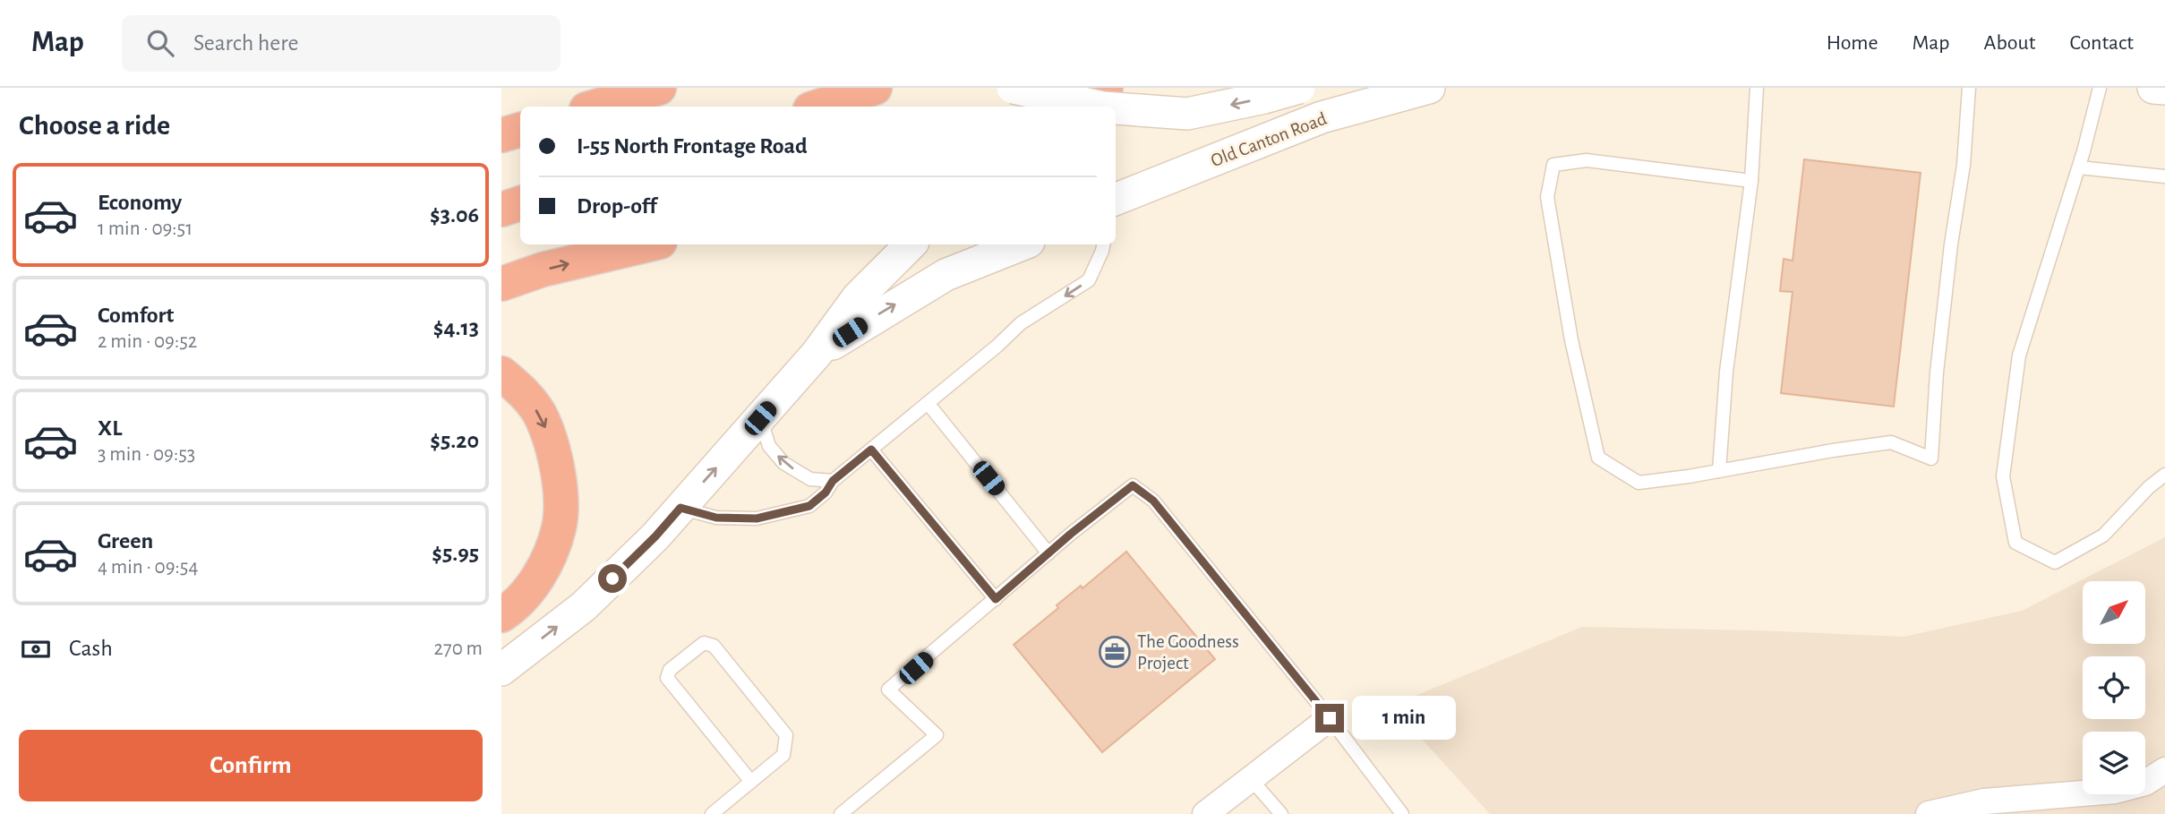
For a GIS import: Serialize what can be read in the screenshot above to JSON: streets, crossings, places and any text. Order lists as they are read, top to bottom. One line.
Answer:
{"streets":{"street":["Old Canton Road"]},"places":{"office":["The Goodness Project"]},"north":"top right","page":{"header":"Map","search":"Search here","nav":["Home","Map","About","Contact"],"heading":"Choose a ride","banner":["I-55 North Frontage Road","Drop-off"],"list":[{"name":"Economy","note":"1 min · 09:51","value":"$3.06"},{"name":"Comfort","note":"2 min · 09:52","value":"$4.13"},{"name":"XL","note":"3 min · 09:53","value":"$5.20"},{"name":"Green","note":"4 min · 09:54","value":"$5.95"}],"pay":["Cash","270 m"],"bubble":"1 min","buttons":"Confirm"}}
